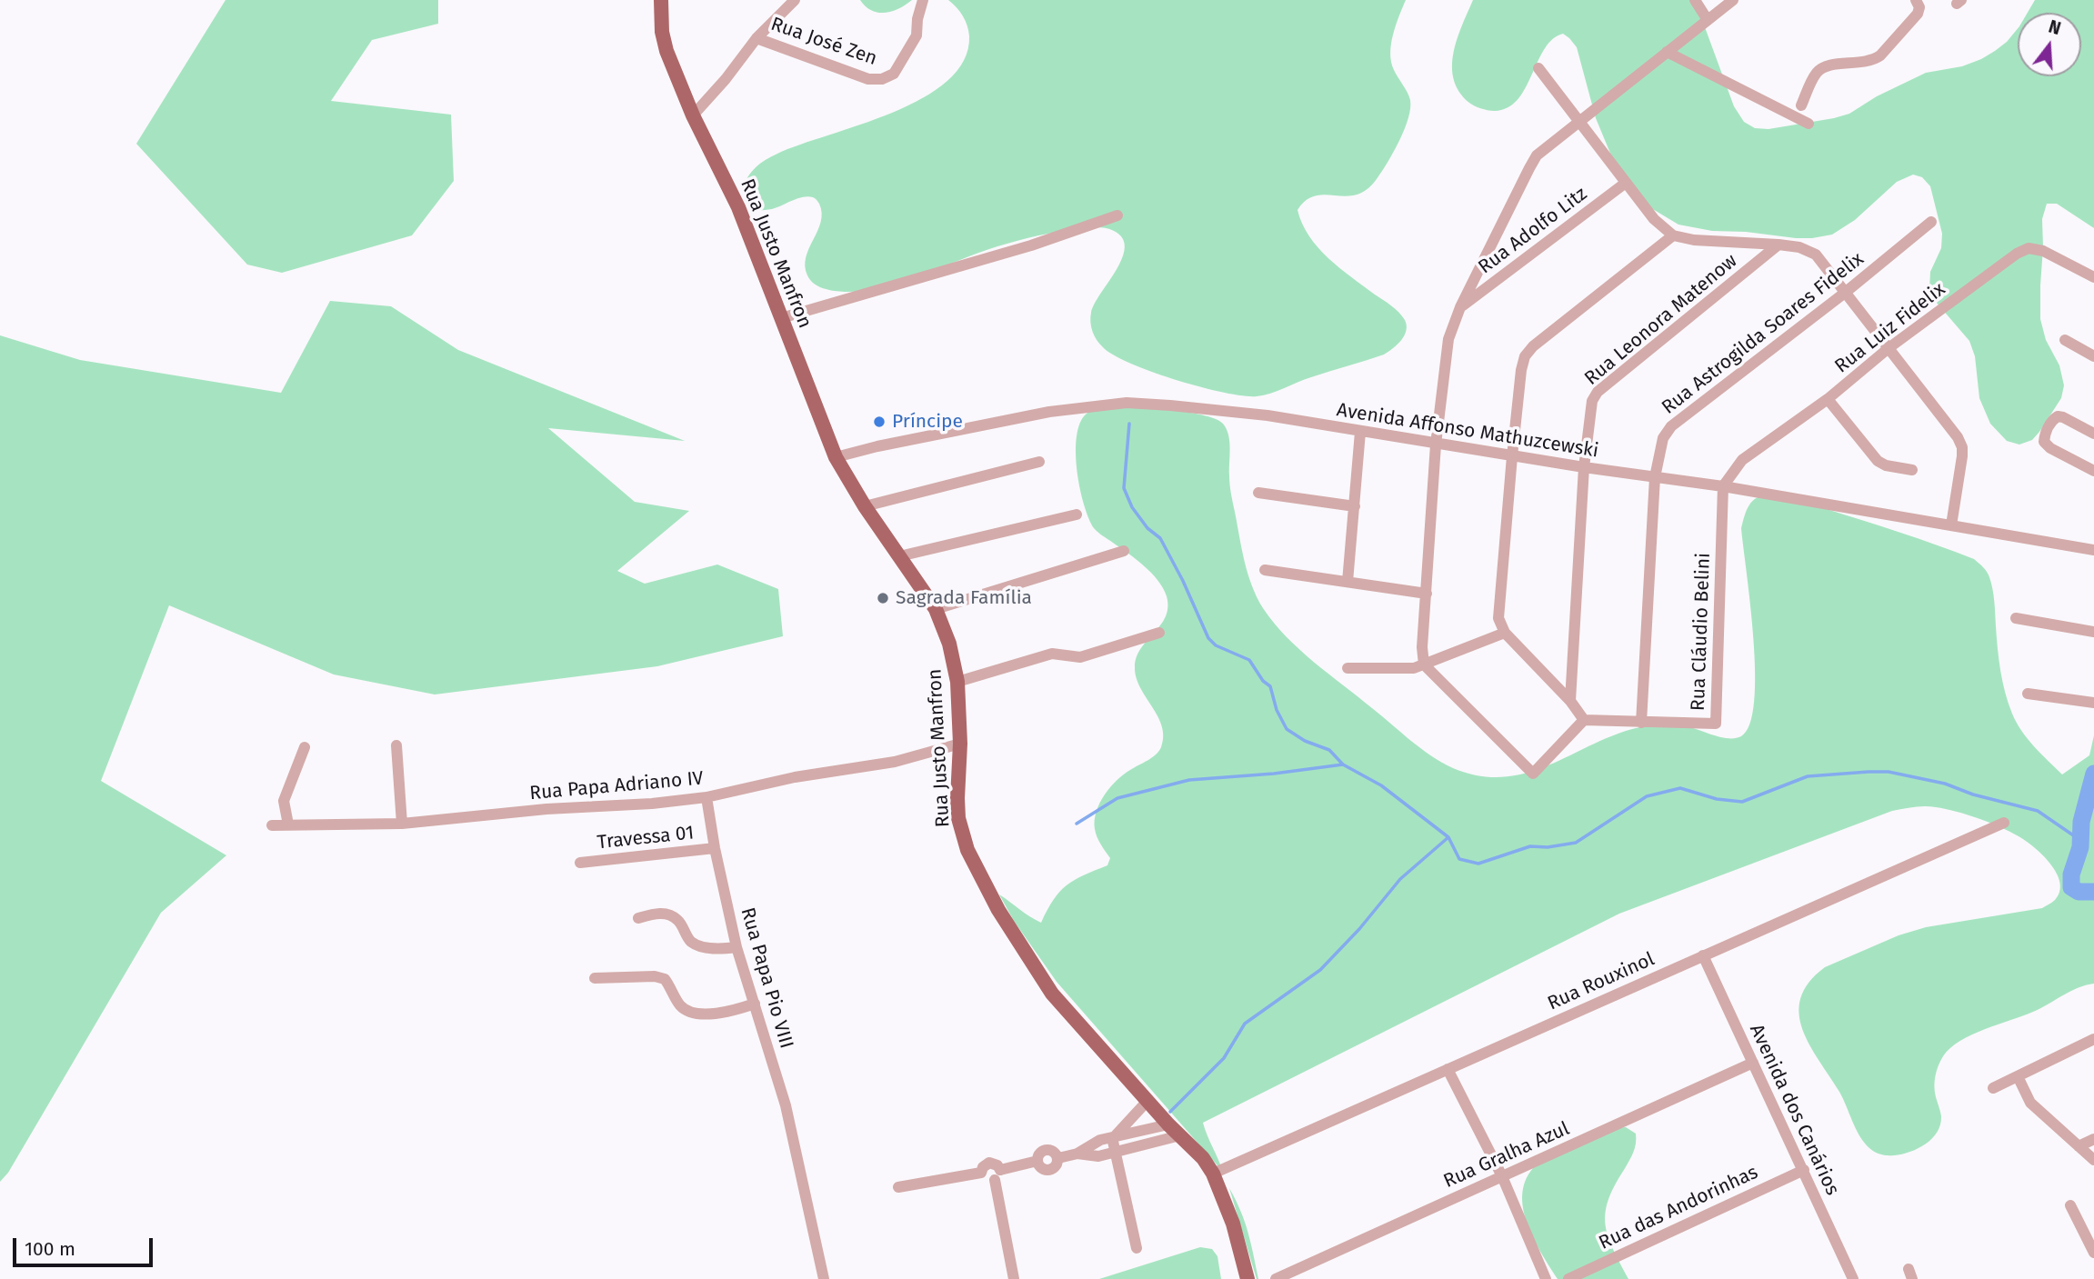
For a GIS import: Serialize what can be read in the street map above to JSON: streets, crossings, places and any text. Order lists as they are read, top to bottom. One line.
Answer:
{"streets":{"main road":["Rua Justo Manfron"],"street":["Rua José Zen","Rua Adolfo Litz","Rua Leonora Matenow","Rua Luiz Fidelix","Rua Astrogilda Soares Fidelix","Avenida Affonso Mathuzcewski","Rua Cláudio Belini","Rua Papa Adriano IV","Travessa 01","Rua Papa Pio VIII","Rua Rouxinol","Avenida dos Canários","Rua Gralha Azul","Rua das Andorinhas"]},"crossings":[["Rua Justo Manfron","Avenida Affonso Mathuzcewski"],["Rua Justo Manfron","Rua Papa Adriano IV"],["Rua Justo Manfron","Rua Rouxinol"],["Rua Leonora Matenow","Avenida Affonso Mathuzcewski"],["Rua Luiz Fidelix","Avenida Affonso Mathuzcewski"],["Rua Luiz Fidelix","Rua Cláudio Belini"],["Rua Astrogilda Soares Fidelix","Avenida Affonso Mathuzcewski"],["Rua Astrogilda Soares Fidelix","Rua Cláudio Belini"],["Avenida Affonso Mathuzcewski","Rua Cláudio Belini"],["Rua Papa Adriano IV","Rua Papa Pio VIII"],["Travessa 01","Rua Papa Pio VIII"],["Rua Rouxinol","Avenida dos Canários"],["Avenida dos Canários","Rua Gralha Azul"],["Avenida dos Canários","Rua das Andorinhas"]],"places":["Príncipe","Sagrada Família"],"scale_bar":"100 m","north":"top"}
